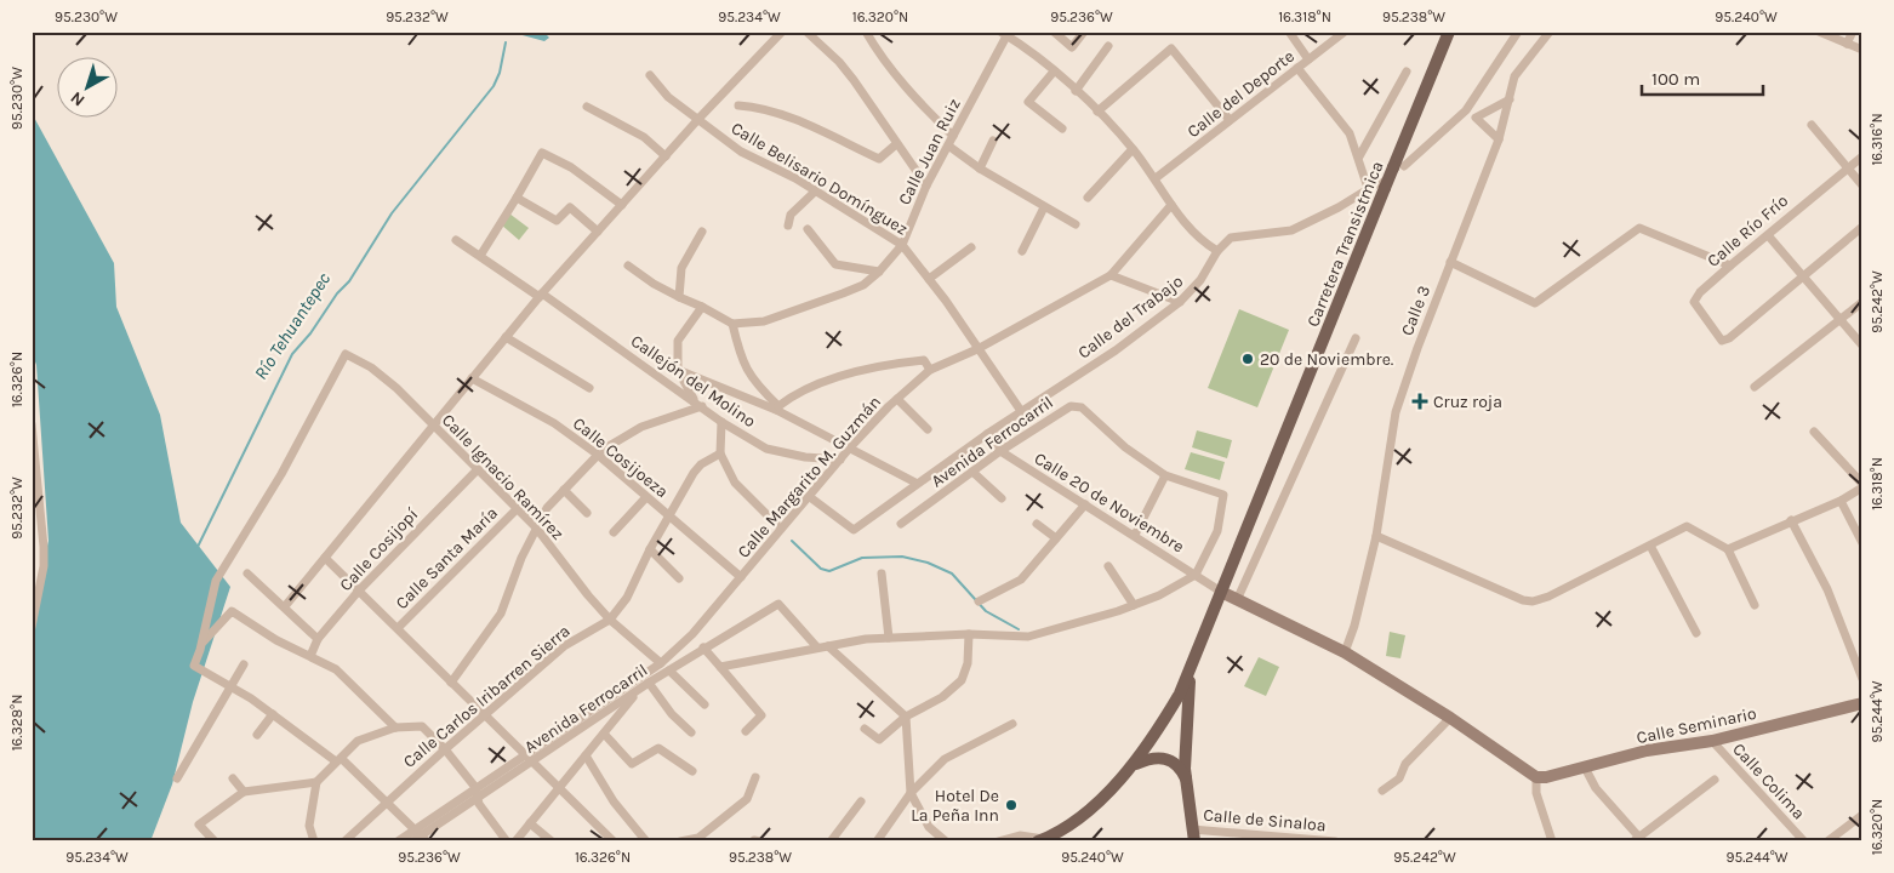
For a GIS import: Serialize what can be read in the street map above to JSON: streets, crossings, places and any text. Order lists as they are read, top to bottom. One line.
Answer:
{"streets":{"main road":["Carretera Transistmica"],"street":["Calle del Deporte","Calle Juan Ruiz","Calle Belisario Domínguez","Calle Río Frío","Calle 3","Calle del Trabajo","Callejón del Molino","Avenida Ferrocarril","Calle Cosijoeza","Calle Ignacio Ramírez","Calle Margarito M. Guzmán","Calle 20 de Noviembre","Calle Cosijopí","Calle Santa María","Calle Carlos Iribarren Sierra","Calle Seminario","Calle Colima","Calle de Sinaloa"]},"crossings":[["Calle Juan Ruiz","Calle Belisario Domínguez"],["Calle Belisario Domínguez","Calle del Trabajo"],["Calle Belisario Domínguez","Calle Margarito M. Guzmán"],["Carretera Transistmica","Calle 20 de Noviembre"],["Carretera Transistmica","Calle de Sinaloa"],["Calle del Trabajo","Calle Margarito M. Guzmán"],["Calle del Trabajo","Calle 20 de Noviembre"],["Callejón del Molino","Calle Margarito M. Guzmán"],["Avenida Ferrocarril","Calle Margarito M. Guzmán"],["Avenida Ferrocarril","Calle 20 de Noviembre"],["Calle Cosijoeza","Calle Margarito M. Guzmán"],["Calle Cosijoeza","Calle Carlos Iribarren Sierra"],["Calle Ignacio Ramírez","Calle Margarito M. Guzmán"],["Calle Ignacio Ramírez","Calle Cosijopí"],["Calle Ignacio Ramírez","Calle Santa María"],["Calle Ignacio Ramírez","Calle Carlos Iribarren Sierra"],["Calle Seminario","Calle Colima"]],"water":["Río Tehuantepec"],"places":{"other":["20 de Noviembre.","Hotel De La Peña Inn"],"health":["Cruz roja"]},"scale_bar":"100 m","north":"bottom left","coordinates":["95.230°W","95.232°W","95.234°W","16.320°N","95.236°W","16.318°N","95.238°W","95.240°W","16.316°N","95.242°W","16.326°N","95.244°W","16.328°N"]}
